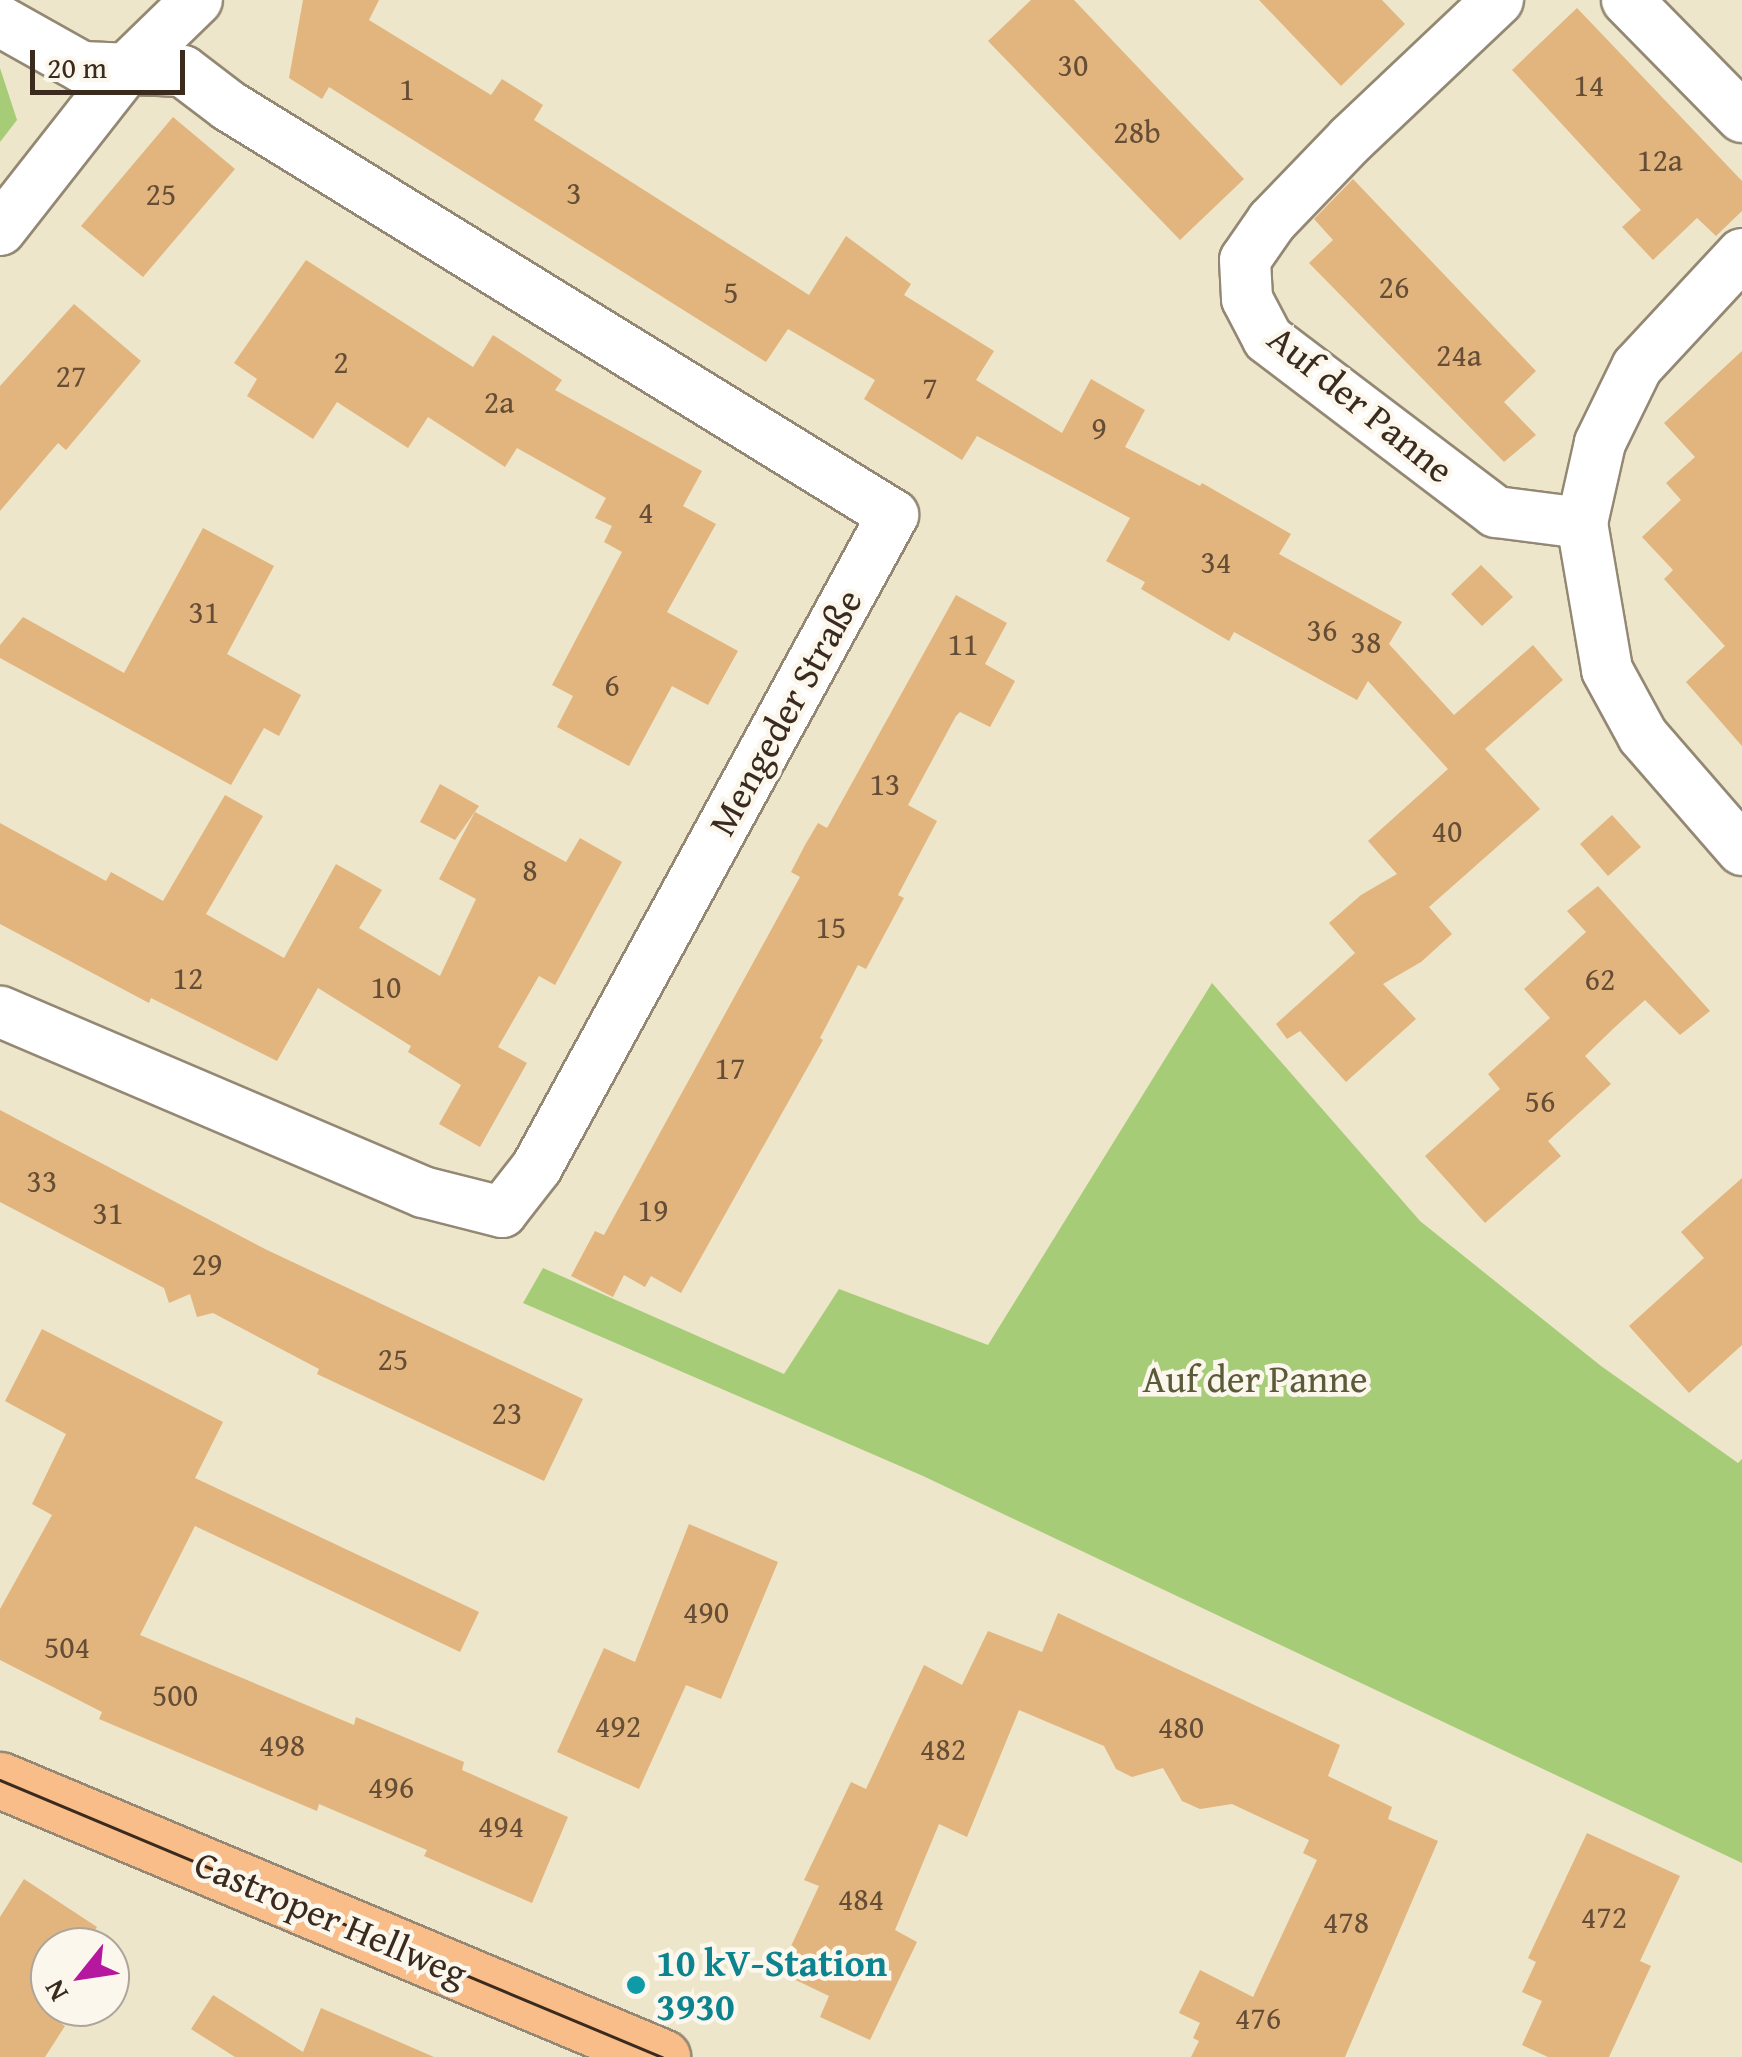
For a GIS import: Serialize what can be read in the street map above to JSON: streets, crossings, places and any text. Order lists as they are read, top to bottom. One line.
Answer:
{"streets":{"main road":["Castroper Hellweg"],"street":["Auf der Panne","Mengeder Straße"]},"parks":["Auf der Panne"],"places":["10 kV-Station 3930"],"house_numbers":["30","14","1","28b","12a","3","25","26","5","24a","2","27","7","2a","9","4","34","31","36","38","11","6","13","40","8","15","12","62","10","17","56","33","19","31","29","25","23","490","504","500","492","480","498","482","496","494","484","472","478","476"],"scale_bar":"20 m","north":"bottom left"}
